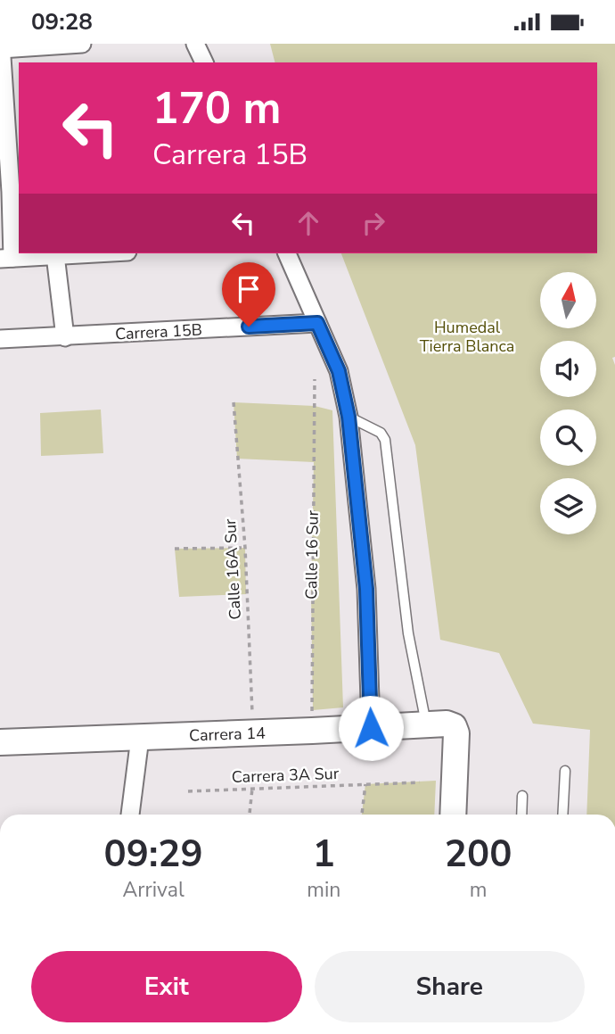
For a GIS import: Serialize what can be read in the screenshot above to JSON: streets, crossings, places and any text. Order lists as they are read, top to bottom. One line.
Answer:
{"streets":{"street":["Carrera 15B","Carrera 14"],"path":["Calle 16 Sur","Calle 16A Sur","Carrera 3A Sur"]},"crossings":[["Calle 16 Sur","Carrera 14"],["Calle 16A Sur","Carrera 14"]],"parks":["Humedal Tierra Blanca"],"north":"top","page":{"status":"09:28","turn":["170 m","Carrera 15B"],"eta":["09:29","Arrival","1","min","200","m"],"buttons":["Exit","Share"]}}
